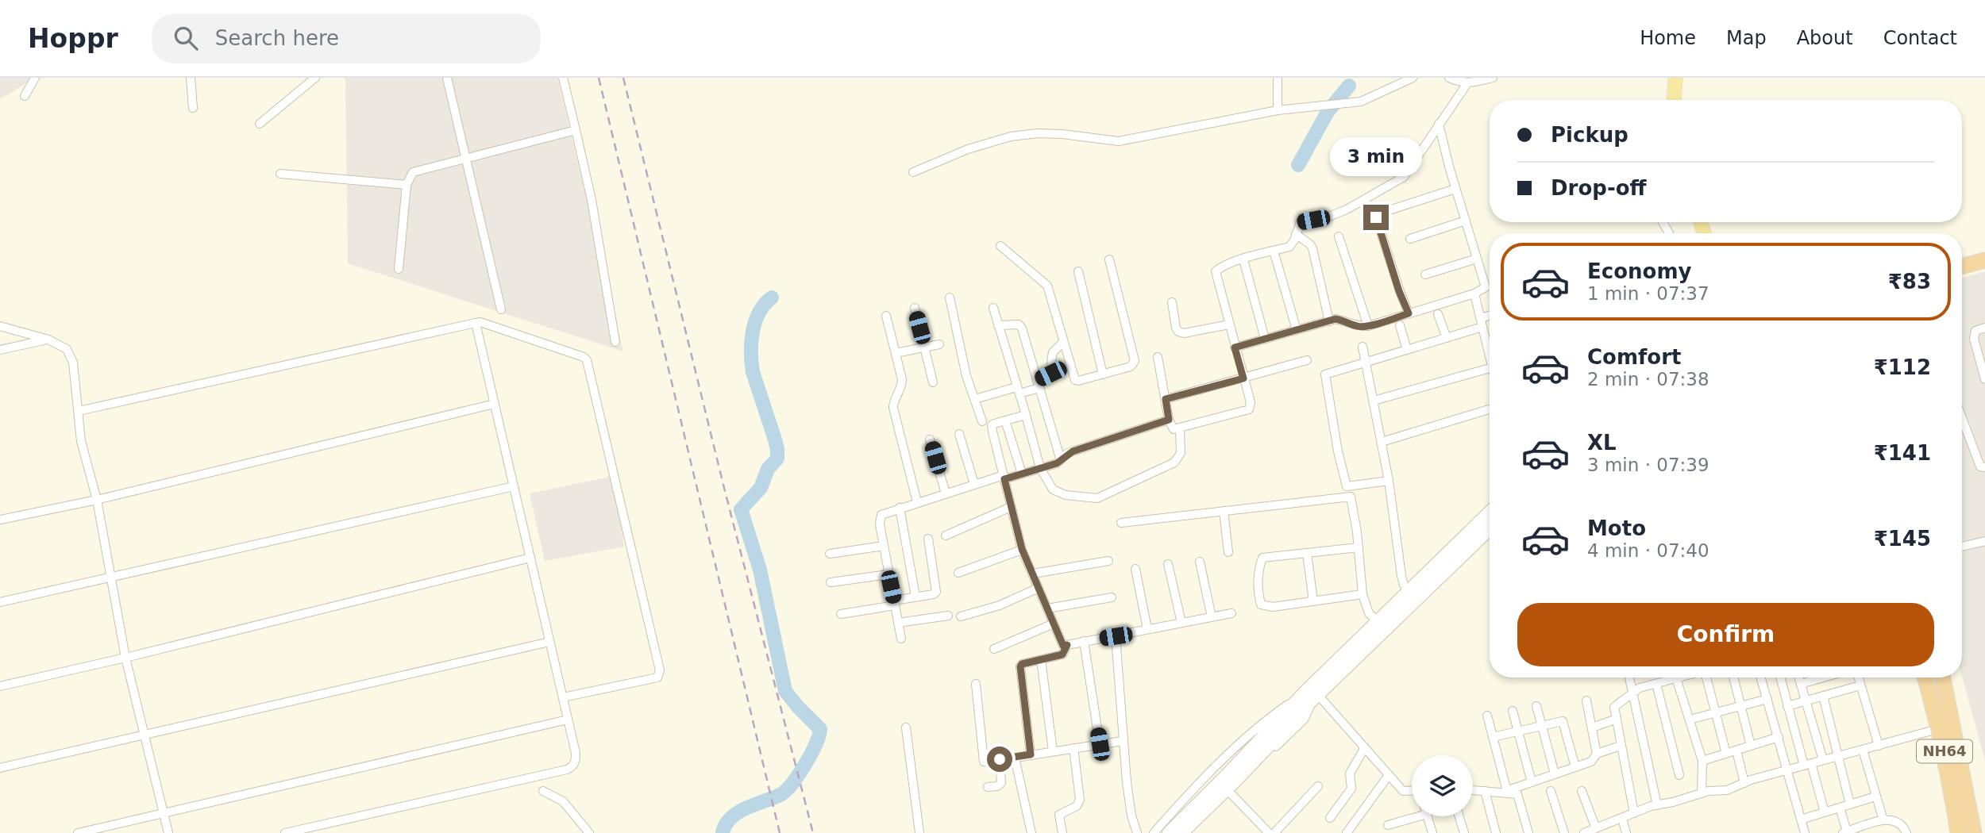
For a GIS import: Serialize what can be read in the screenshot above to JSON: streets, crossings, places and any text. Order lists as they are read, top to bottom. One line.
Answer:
{"streets":{"highway":["NH64"]},"page":{"header":"Hoppr","search":"Search here","nav":["Home","Map","About","Contact"],"banner":["Pickup","Drop-off"],"bubble":"3 min","list":[{"name":"Economy","note":"1 min · 07:37","value":"₹83"},{"name":"Comfort","note":"2 min · 07:38","value":"₹112"},{"name":"XL","note":"3 min · 07:39","value":"₹141"},{"name":"Moto","note":"4 min · 07:40","value":"₹145"}],"buttons":"Confirm"}}
